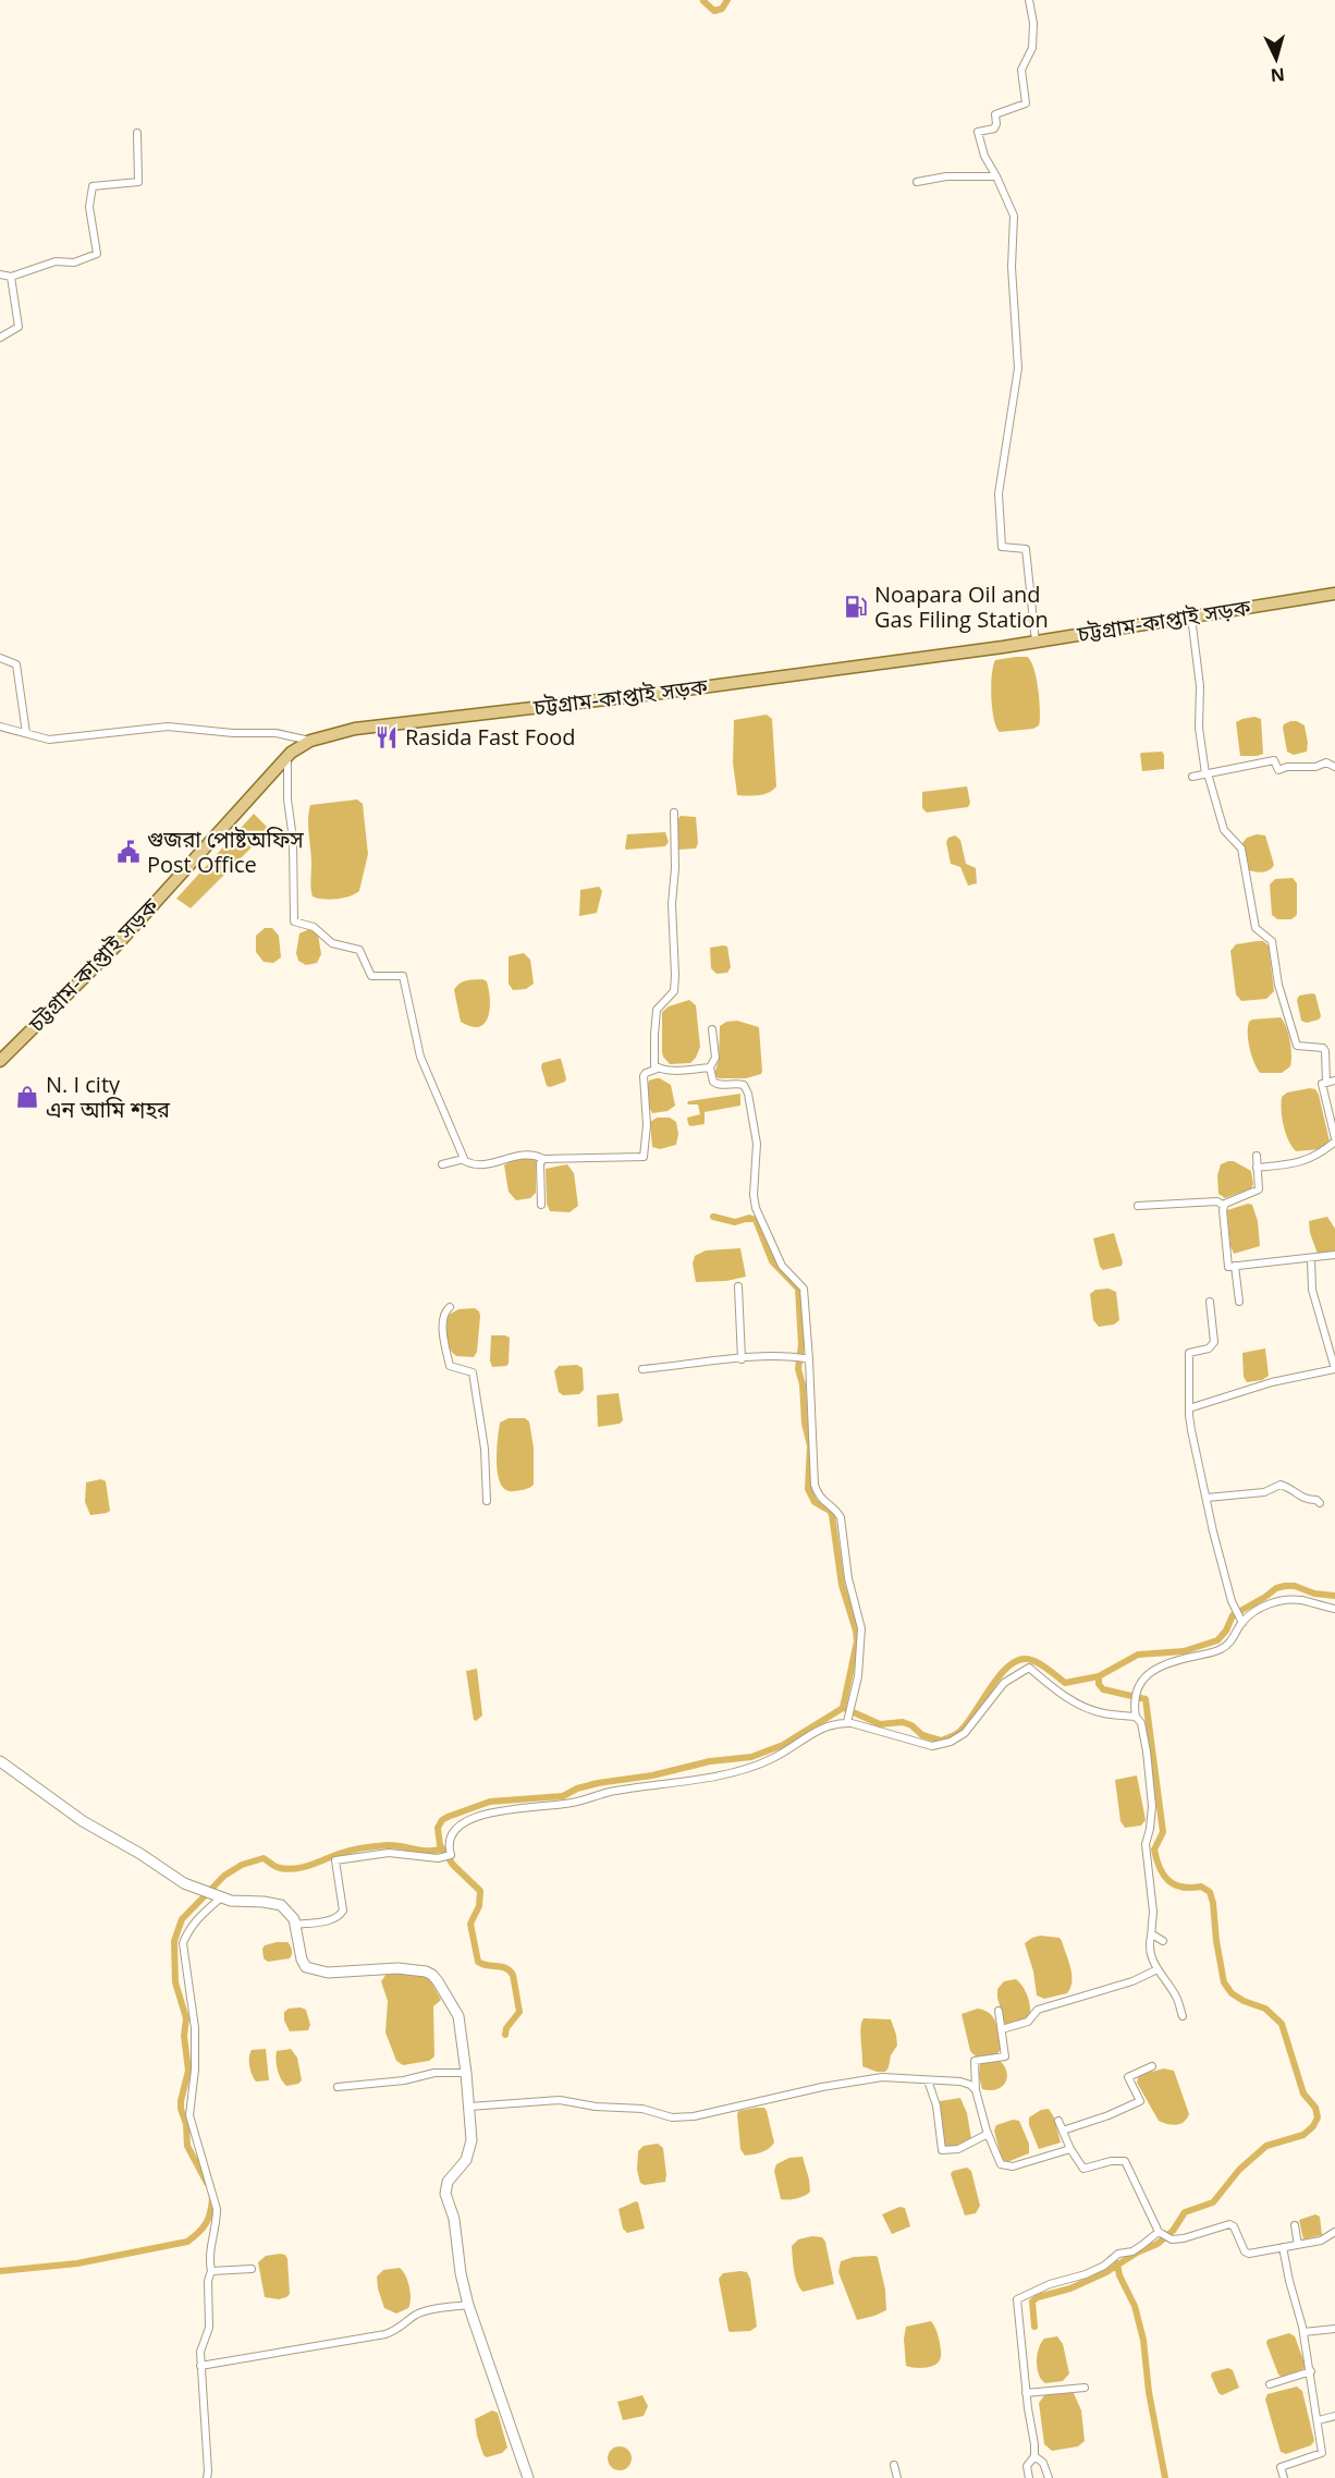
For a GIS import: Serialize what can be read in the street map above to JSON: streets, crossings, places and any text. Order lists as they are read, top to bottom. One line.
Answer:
{"streets":{"main road":["চট্টগ্রাম-কাপ্তাই সড়ক"]},"places":{"fuel station":["Noapara Oil and Gas Filing Station"],"restaurant":["Rasida Fast Food"],"public building":["গুজরা পোষ্টঅফিস Post Office"],"shop":["N. I city এন আমি শহর"]},"north":"bottom"}
